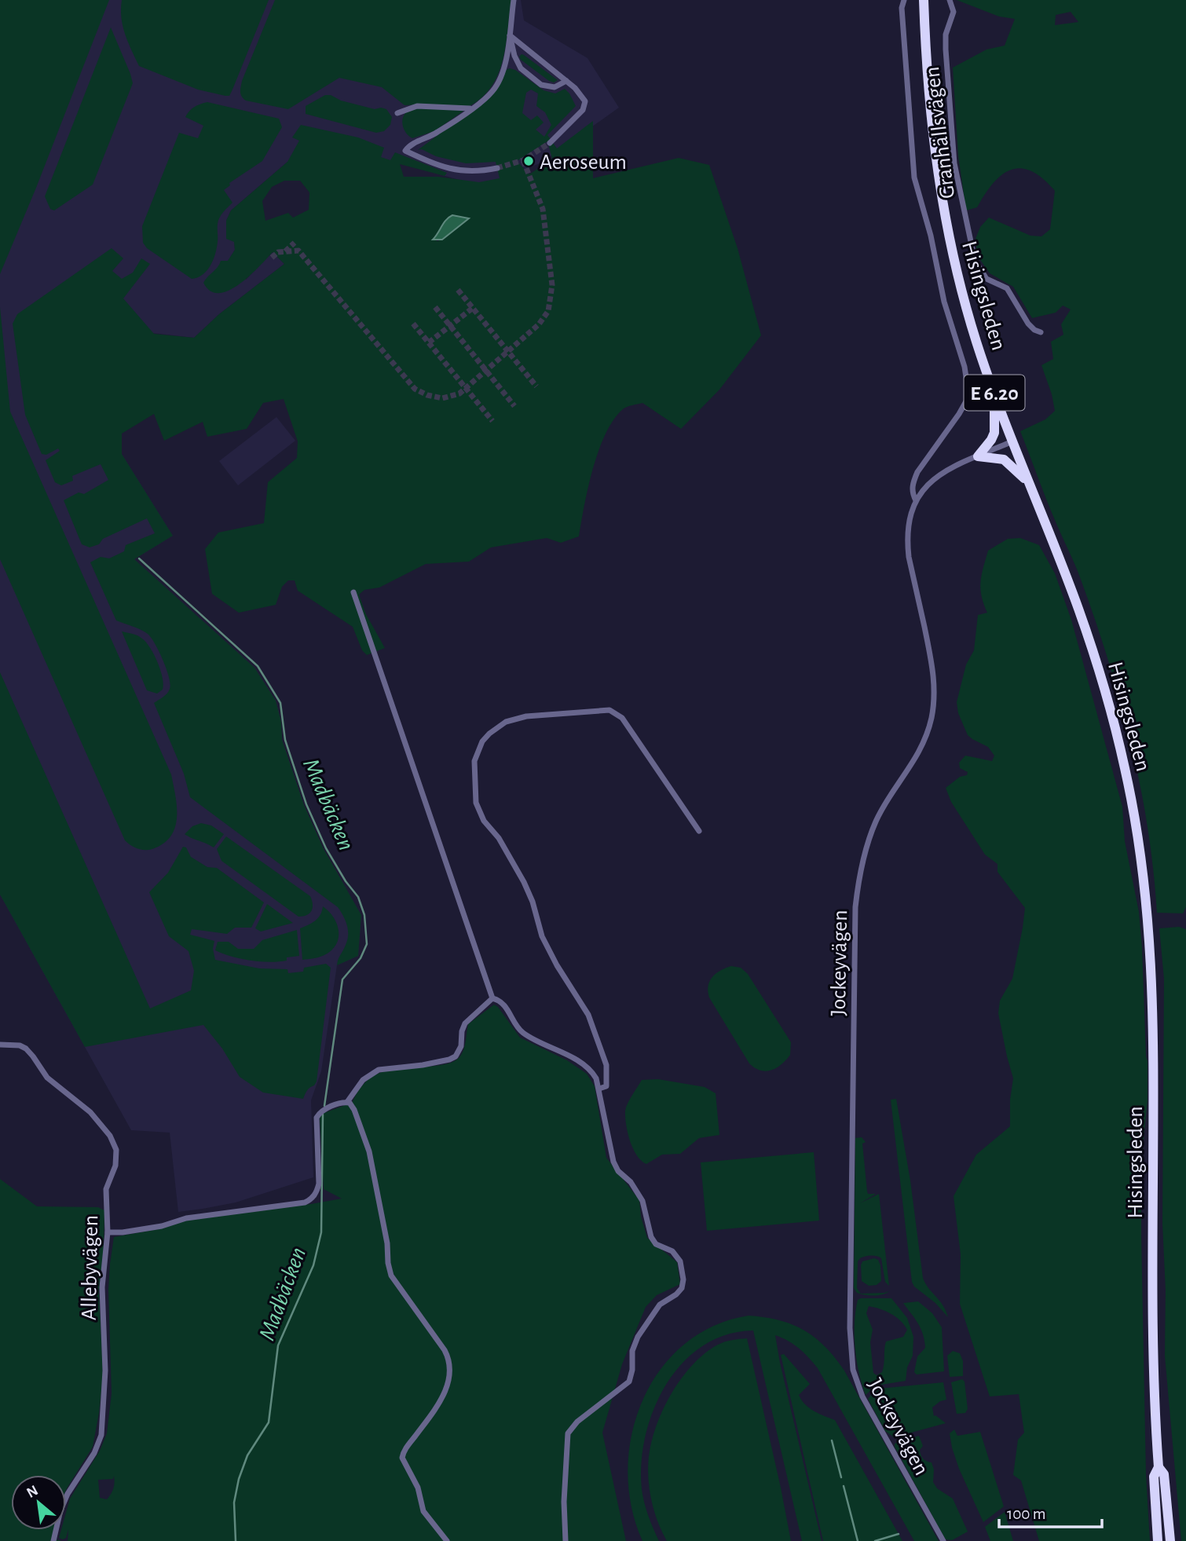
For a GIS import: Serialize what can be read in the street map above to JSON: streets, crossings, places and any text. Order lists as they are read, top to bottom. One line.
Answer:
{"streets":{"highway":["Hisingsleden","E 6.20"],"street":["Granhällsvägen","Jockeyvägen","Allebyvägen"]},"crossings":[["Hisingsleden","E 6.20"],["Hisingsleden","Jockeyvägen"],["E 6.20","Jockeyvägen"]],"water":["Madbäcken"],"places":["Aeroseum"],"scale_bar":"100 m","north":"top left"}
